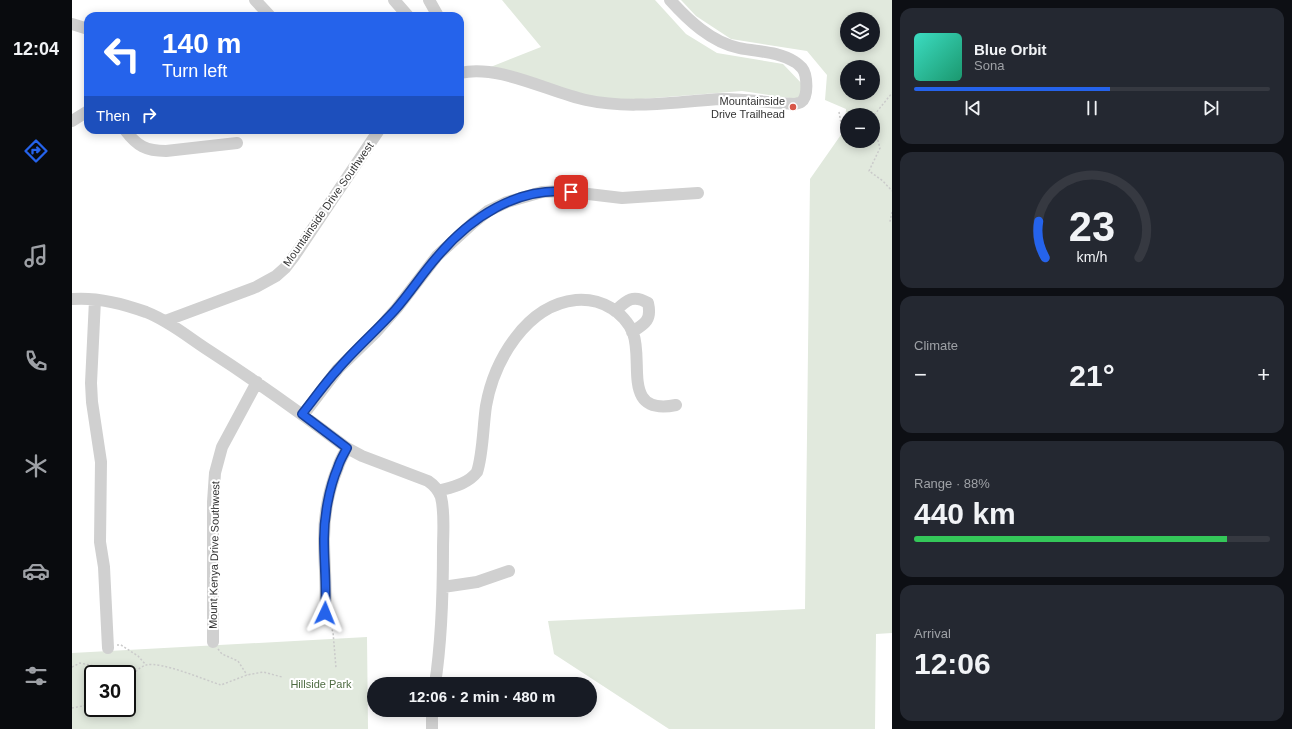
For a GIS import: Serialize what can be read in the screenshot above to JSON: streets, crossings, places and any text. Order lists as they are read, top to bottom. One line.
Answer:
{"streets":{"street":["Mountainside Drive Southwest","Mount Kenya Drive Southwest"]},"parks":["Hillside Park"],"places":["Mountainside Drive Trailhead"],"page":{"tabs":"12:04","map_buttons":["+","−"],"turn":["140 m","Turn left"],"song":["Blue Orbit","Sona"],"then":"Then","tile":["Climate",["Range · 88%","440 km"],["Arrival","12:06"]],"heat":["−","21°","+"],"limit":"30","trip":"12:06 · 2 min · 480 m","gauge":["23","km/h"]}}
